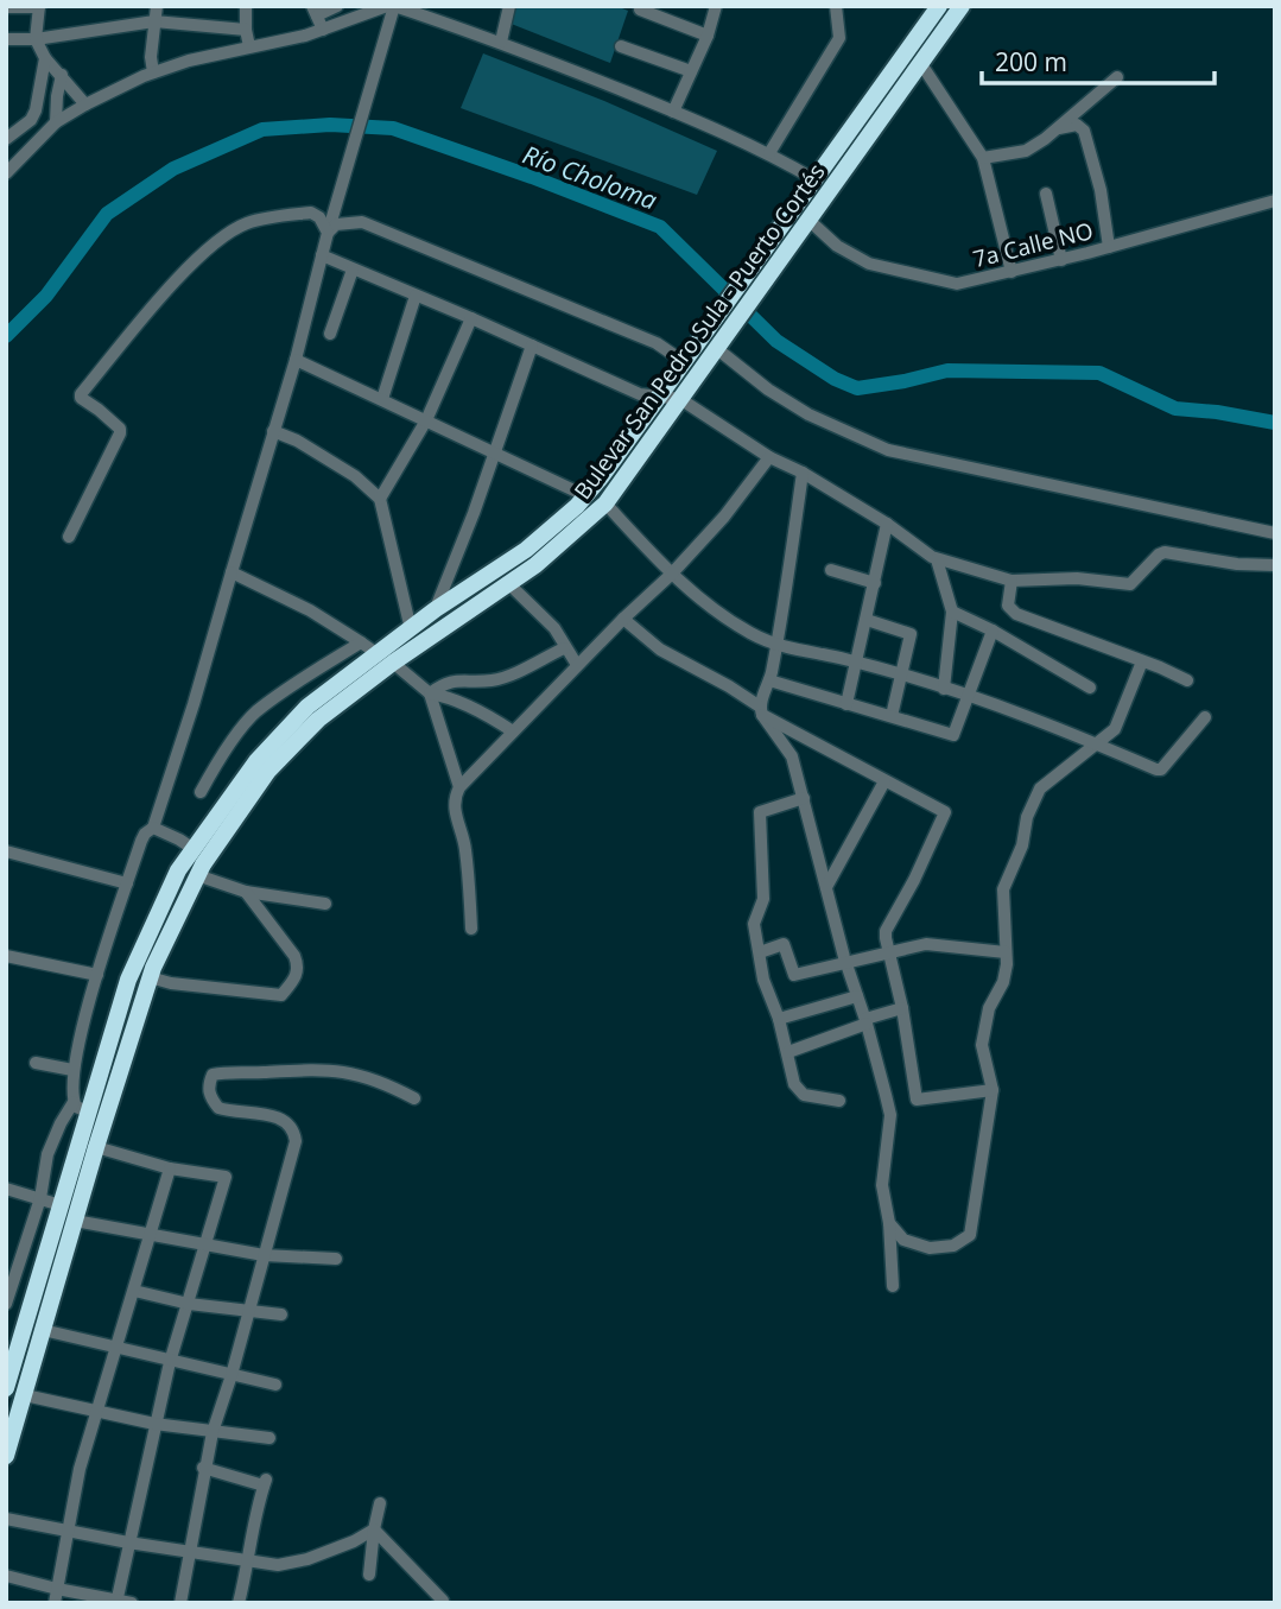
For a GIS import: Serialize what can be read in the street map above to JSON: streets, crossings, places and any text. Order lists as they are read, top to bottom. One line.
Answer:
{"streets":{"highway":["Bulevar San Pedro Sula - Puerto Cortés"],"street":["7a Calle NO"]},"crossings":[["7a Calle NO","Bulevar San Pedro Sula - Puerto Cortés"]],"water":["Río Choloma"],"scale_bar":"200 m"}
